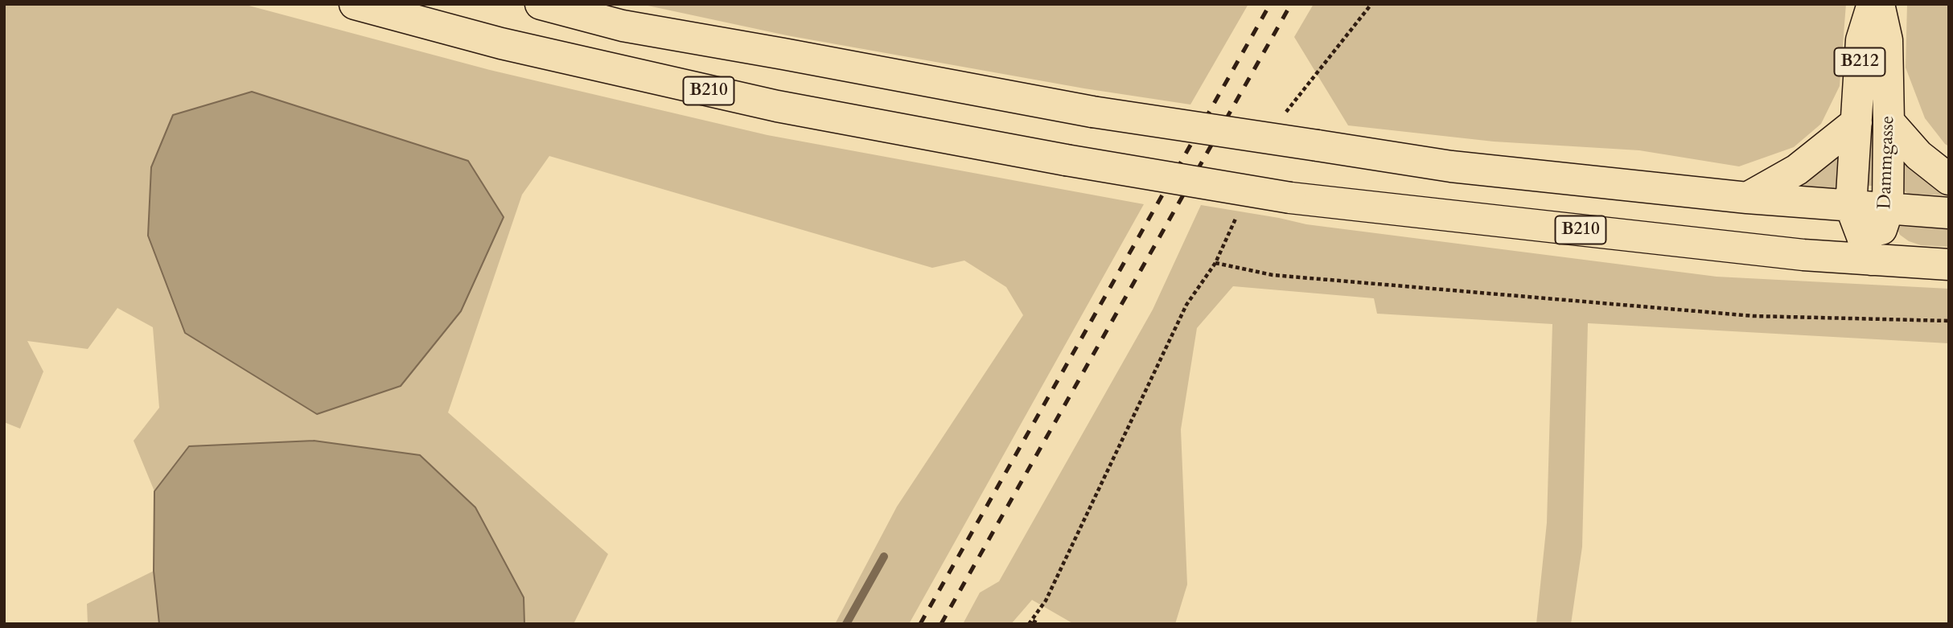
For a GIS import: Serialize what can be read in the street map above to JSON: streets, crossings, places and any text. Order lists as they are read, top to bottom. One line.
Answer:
{"streets":{"main road":["B212","B210","Dammgasse"]},"crossings":[["B210","Dammgasse"]]}
